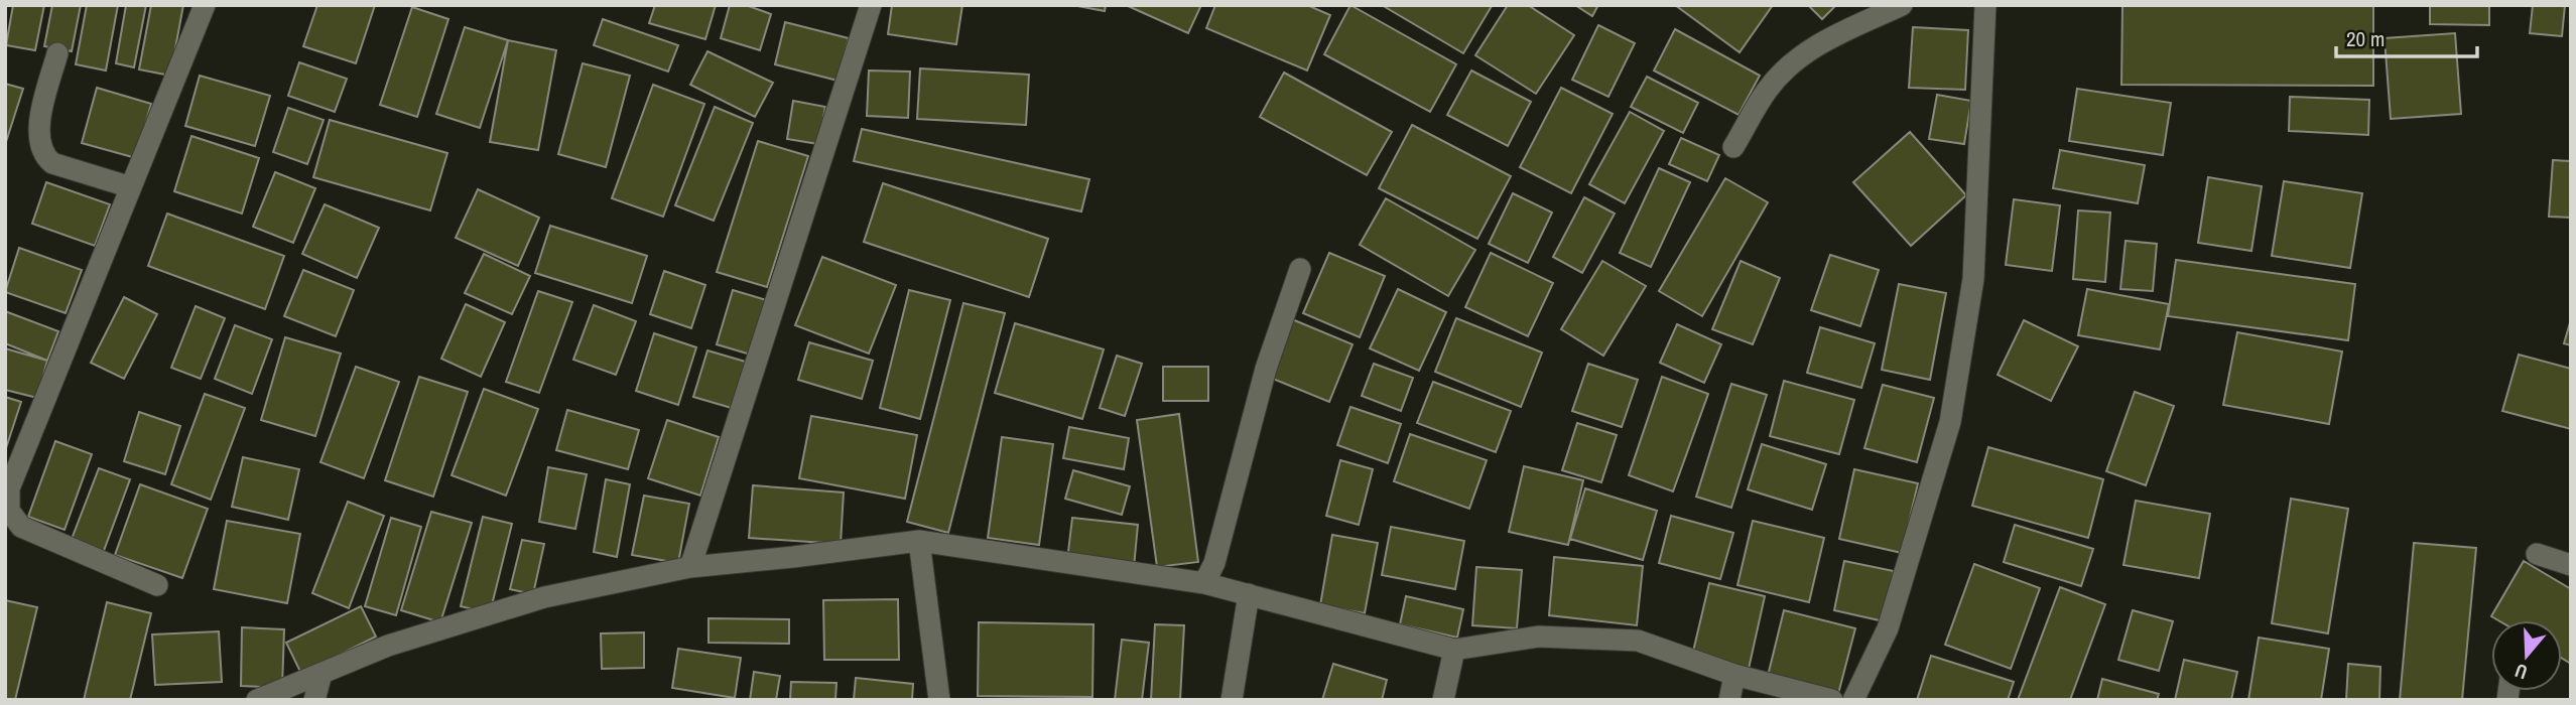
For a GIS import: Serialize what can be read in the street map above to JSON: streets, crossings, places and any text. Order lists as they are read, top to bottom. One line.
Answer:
{"scale_bar":"20 m","north":"bottom"}
